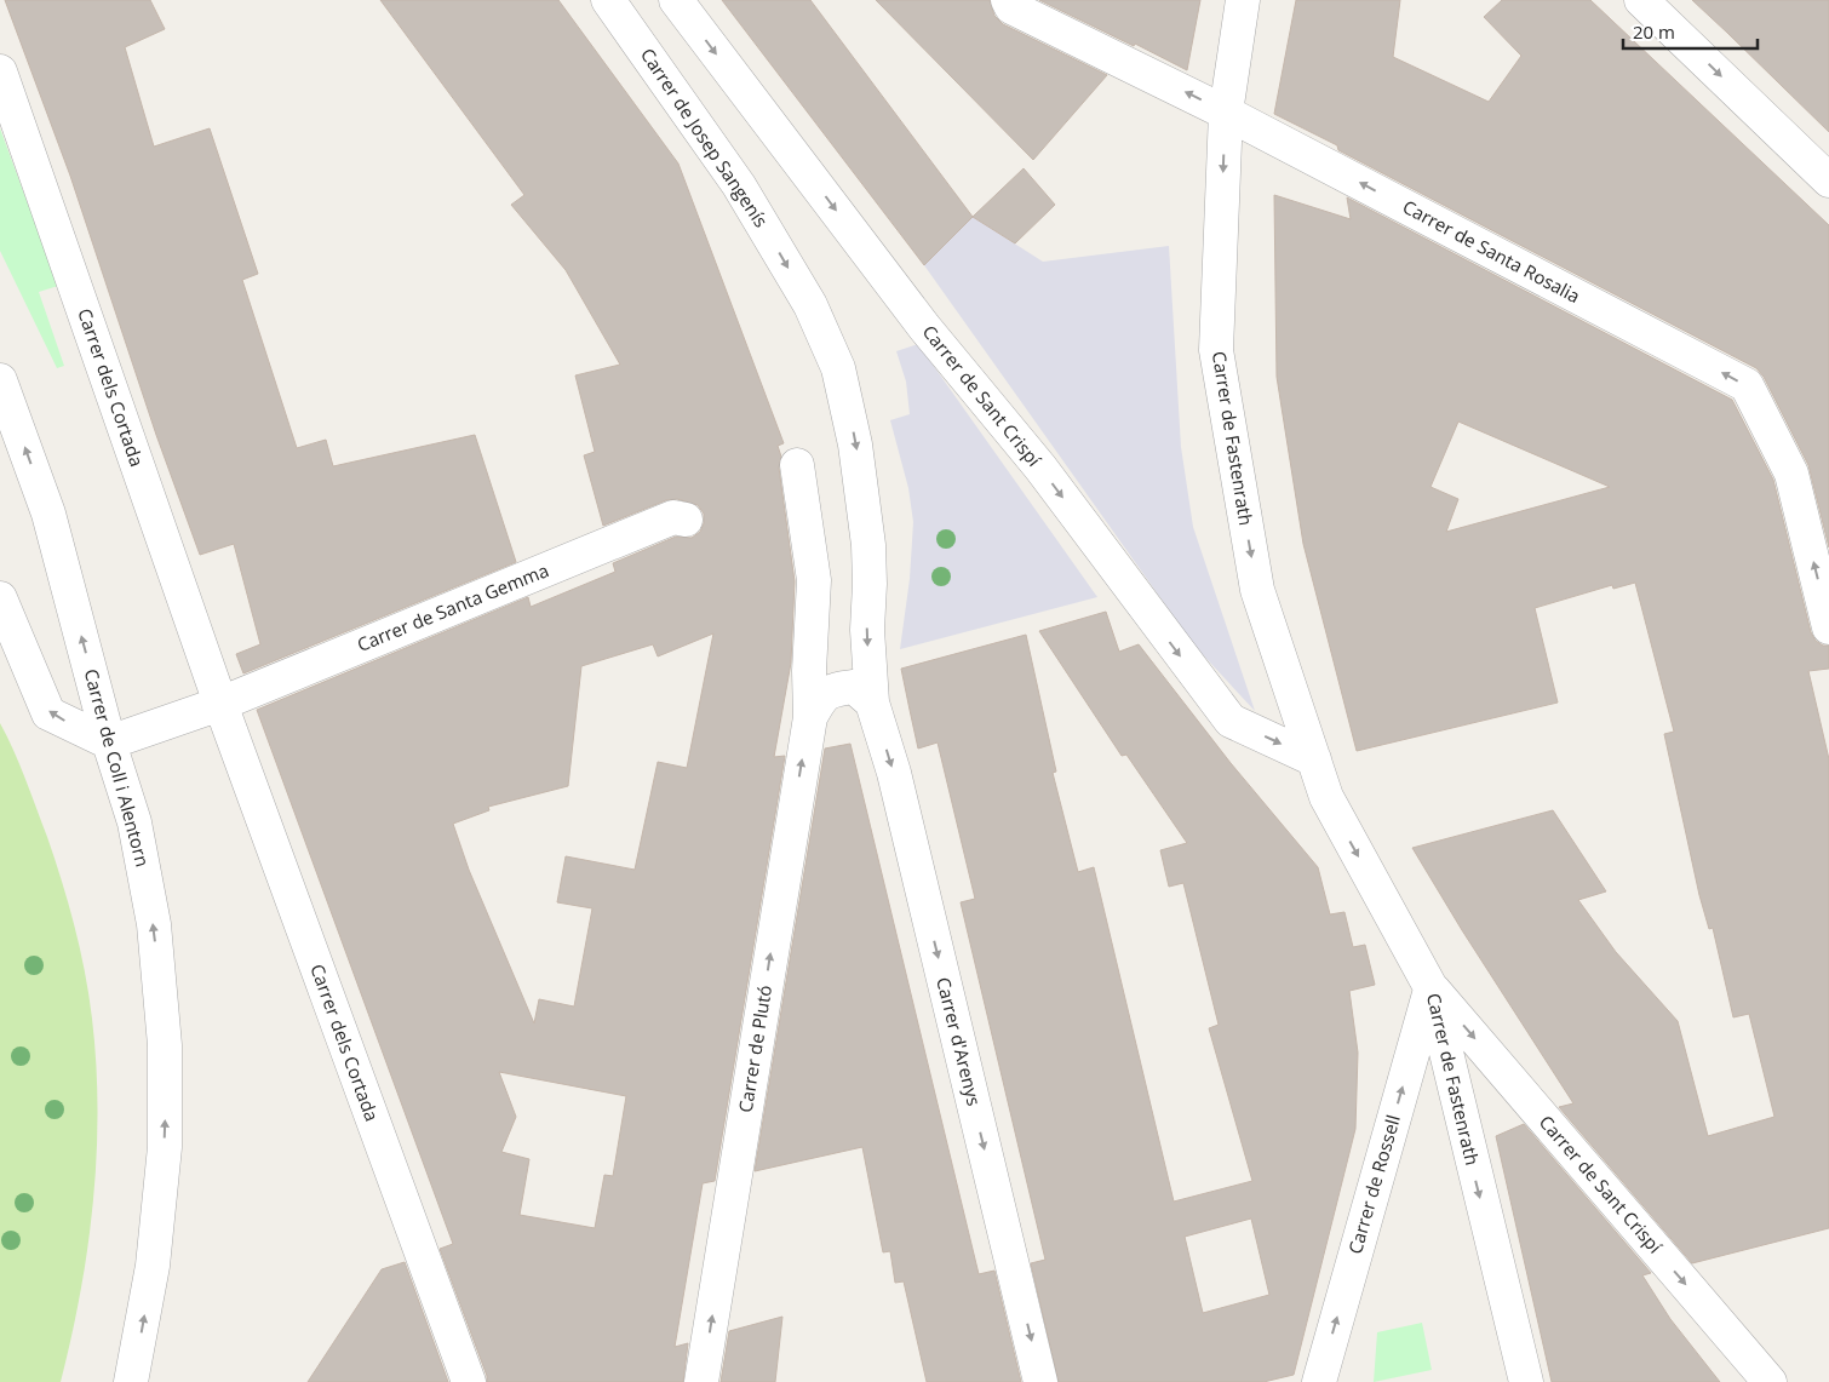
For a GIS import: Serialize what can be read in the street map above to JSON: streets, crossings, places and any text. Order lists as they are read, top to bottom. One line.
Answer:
{"streets":{"street":["Carrer de Josep Sangenís","Carrer de Santa Rosalia","Carrer dels Cortada","Carrer de Sant Crispí","Carrer de Fastenrath","Carrer de Santa Gemma","Carrer de Coll i Alentorn","Carrer d'Arenys","Carrer de Plutó","Carrer de Rossell"]},"crossings":[["Carrer de Josep Sangenís","Carrer d'Arenys"],["Carrer de Josep Sangenís","Carrer de Plutó"],["Carrer de Santa Rosalia","Carrer de Fastenrath"],["Carrer dels Cortada","Carrer de Santa Gemma"],["Carrer de Sant Crispí","Carrer de Fastenrath"],["Carrer de Sant Crispí","Carrer de Rossell"],["Carrer de Fastenrath","Carrer de Rossell"],["Carrer d'Arenys","Carrer de Plutó"]],"one_way":["Carrer de Josep Sangenís","Carrer de Santa Rosalia","Carrer de Sant Crispí","Carrer de Fastenrath","Carrer de Coll i Alentorn","Carrer d'Arenys","Carrer de Plutó","Carrer de Rossell"],"scale_bar":"20 m"}
